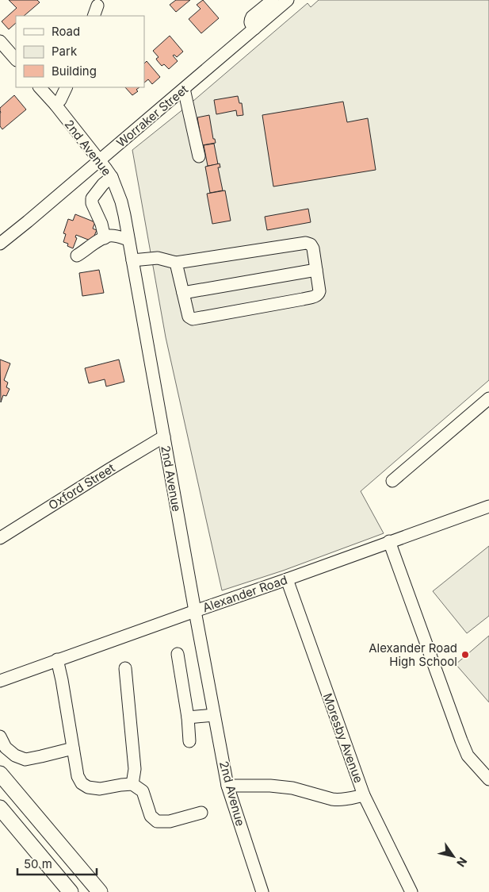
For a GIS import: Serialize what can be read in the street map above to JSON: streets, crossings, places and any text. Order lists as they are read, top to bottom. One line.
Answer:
{"streets":{"street":["Worraker Street","2nd Avenue","Oxford Street","Alexander Road","Moresby Avenue"]},"crossings":[["Worraker Street","2nd Avenue"],["2nd Avenue","Oxford Street"],["2nd Avenue","Alexander Road"],["Alexander Road","Moresby Avenue"]],"places":["Alexander Road High School"],"legend":["Road","Park","Building"],"scale_bar":"50 m","north":"bottom right"}
